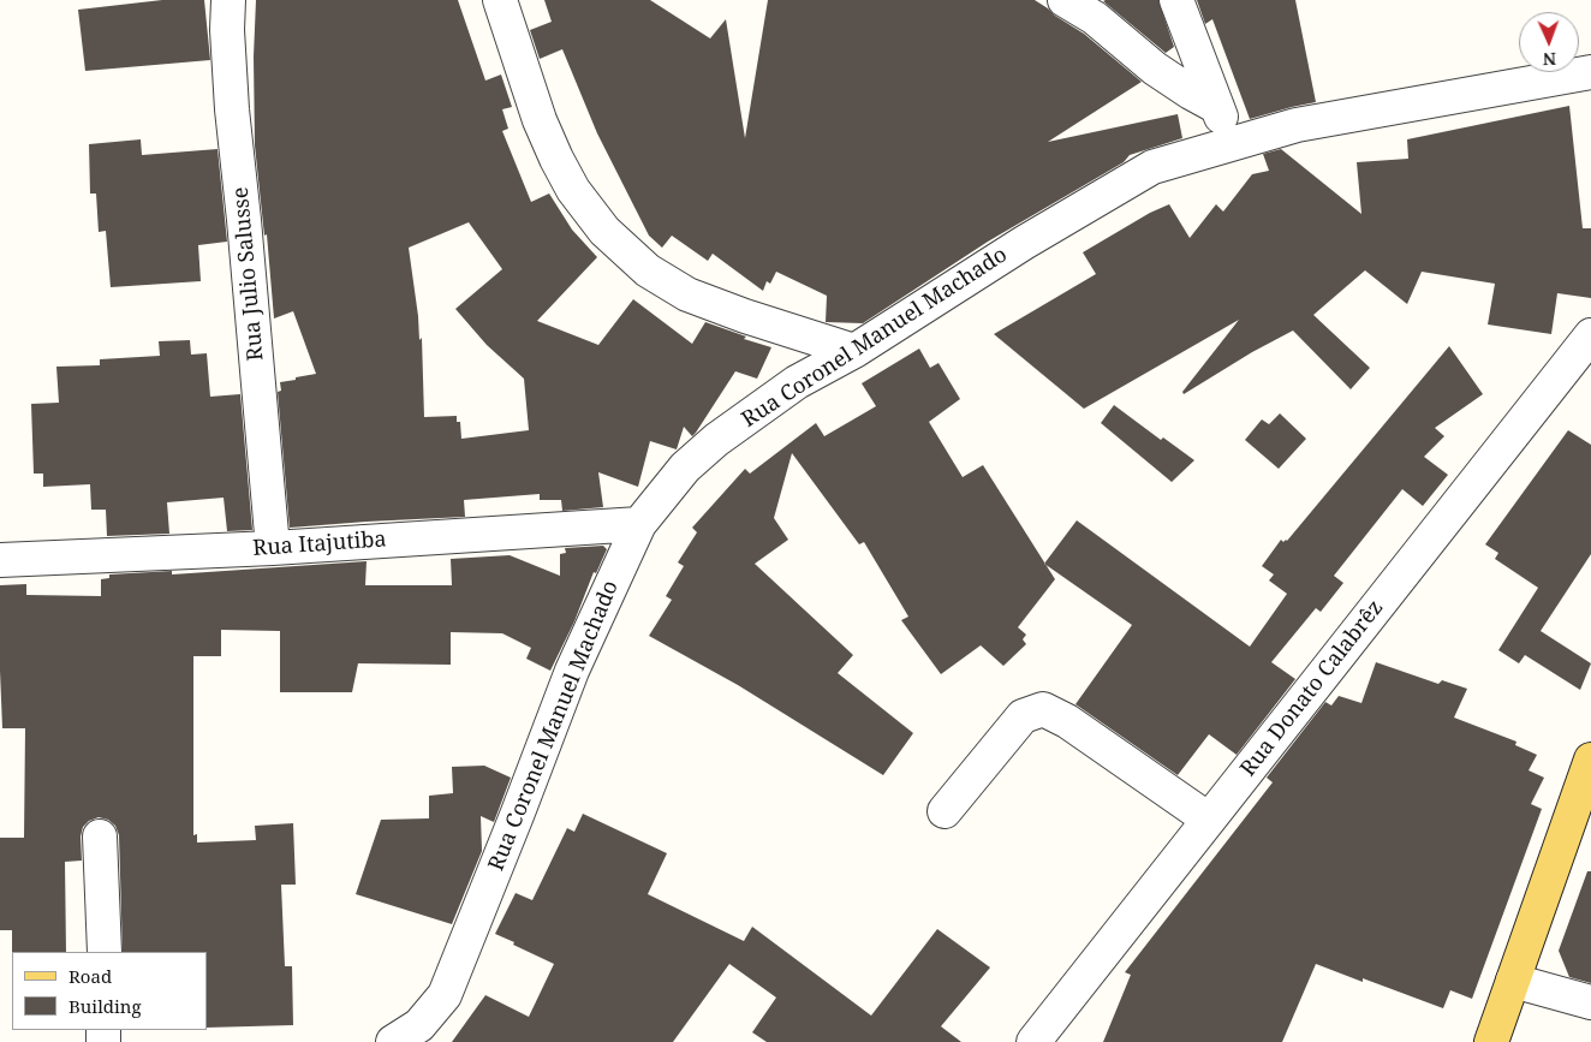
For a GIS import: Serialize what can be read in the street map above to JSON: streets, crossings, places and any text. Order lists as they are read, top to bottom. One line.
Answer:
{"streets":{"street":["Rua Julio Salusse","Rua Coronel Manuel Machado","Rua Itajutiba","Rua Donato Calabrêz"]},"crossings":[["Rua Julio Salusse","Rua Itajutiba"],["Rua Coronel Manuel Machado","Rua Itajutiba"]],"legend":["Road","Building"],"north":"bottom"}
